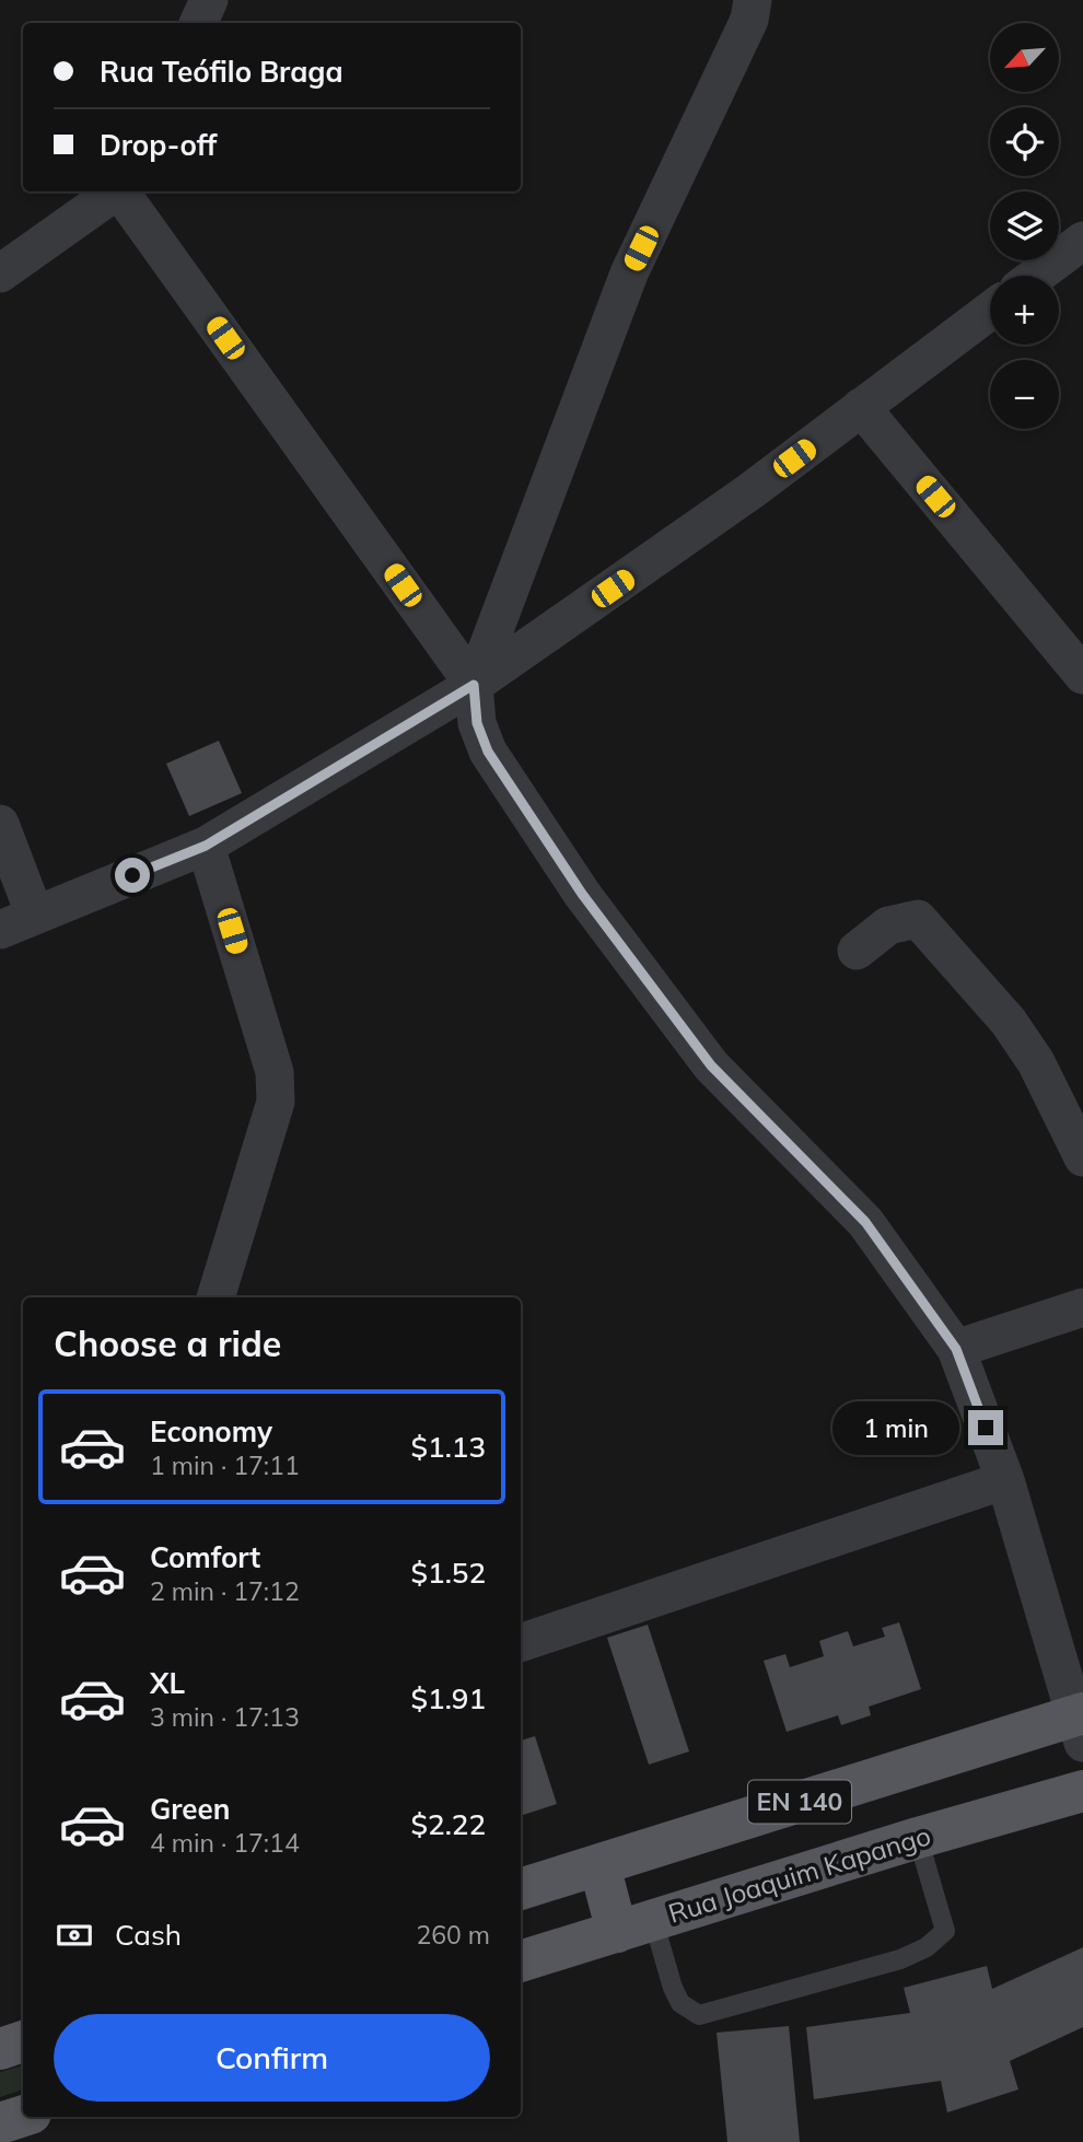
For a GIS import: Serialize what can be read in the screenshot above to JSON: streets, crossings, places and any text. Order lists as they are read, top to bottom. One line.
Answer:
{"streets":{"main road":["EN 140","Rua Joaquim Kapango"]},"north":"bottom left","page":{"map_buttons":["+","−"],"banner":["Rua Teófilo Braga","Drop-off"],"heading":"Choose a ride","list":[{"name":"Economy","note":"1 min · 17:11","value":"$1.13"},{"name":"Comfort","note":"2 min · 17:12","value":"$1.52"},{"name":"XL","note":"3 min · 17:13","value":"$1.91"},{"name":"Green","note":"4 min · 17:14","value":"$2.22"}],"bubble":"1 min","pay":["Cash","260 m"],"buttons":"Confirm"}}
